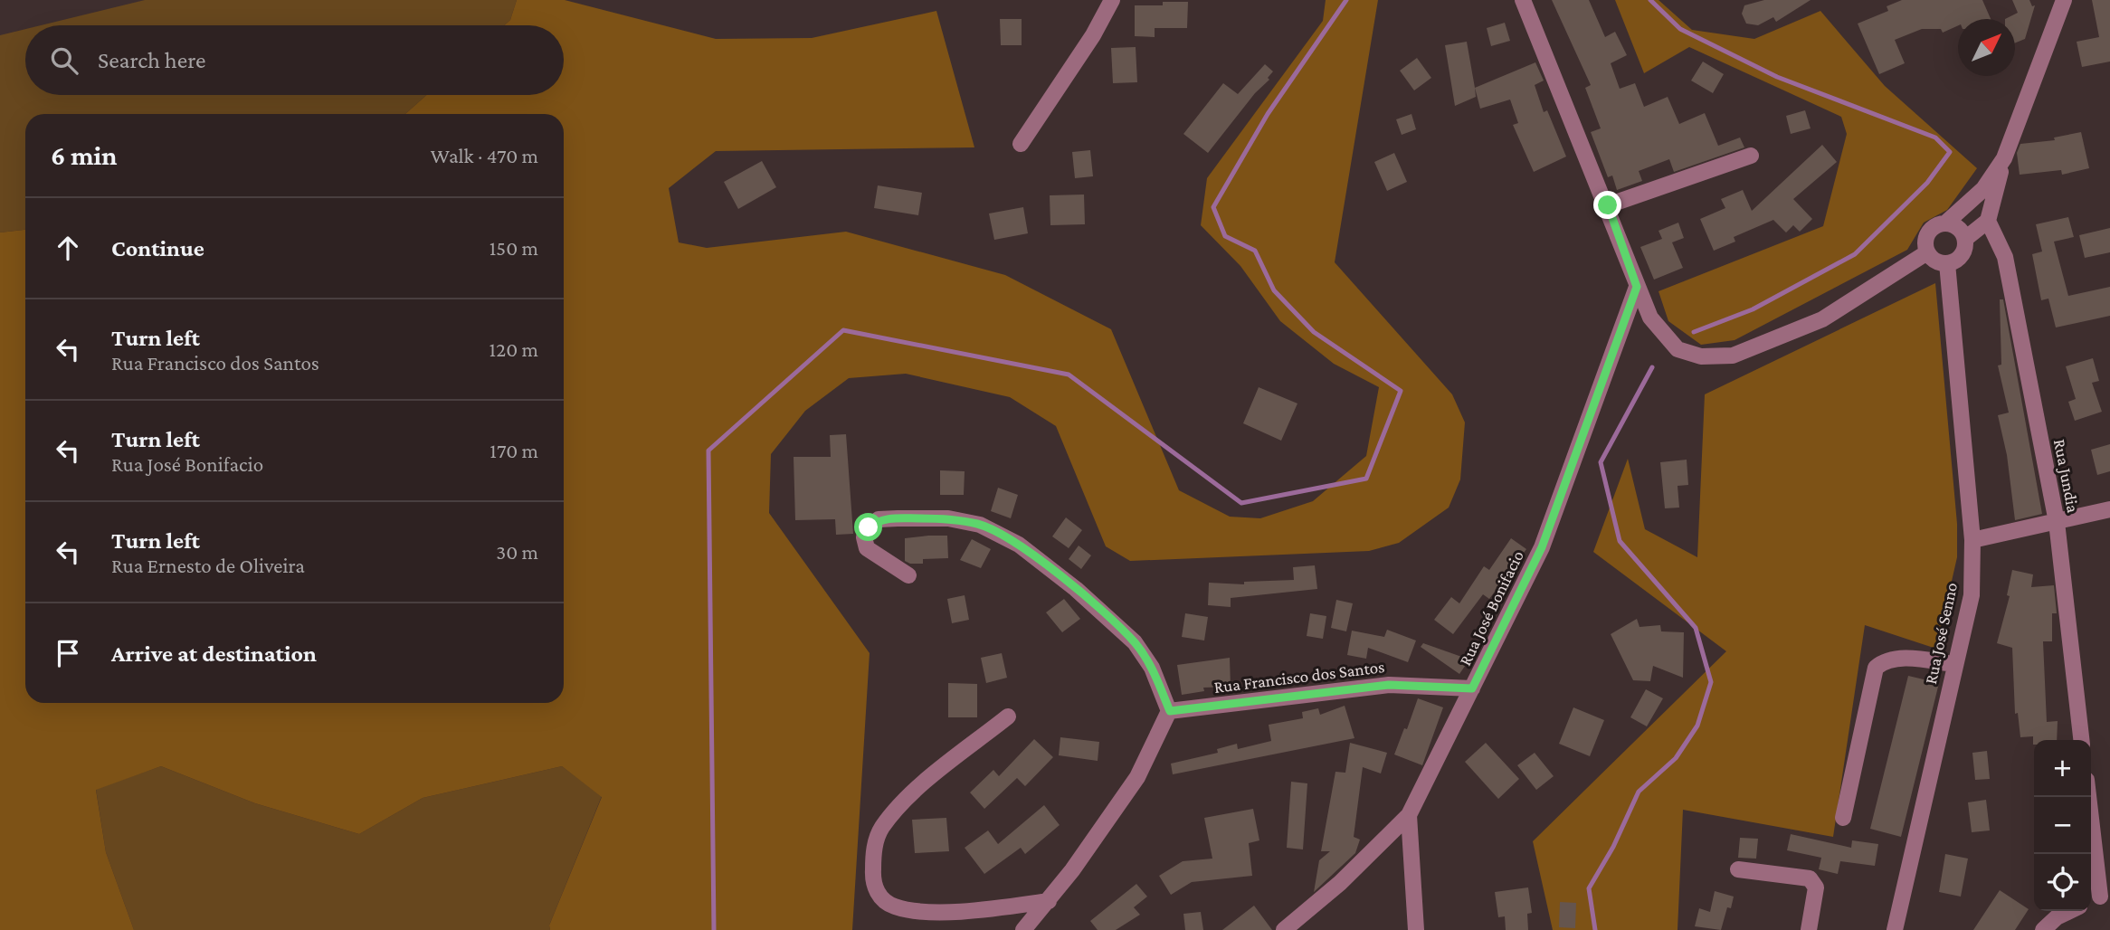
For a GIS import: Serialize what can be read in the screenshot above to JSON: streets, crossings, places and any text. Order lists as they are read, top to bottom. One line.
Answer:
{"streets":{"street":["Rua Jundia","Rua José Bonifacio","Rua José Senno","Rua Francisco dos Santos"]},"crossings":[["Rua José Bonifacio","Rua Francisco dos Santos"]],"north":"top right","page":{"search":"Search here","heading":["6 min","Walk · 470 m"],"list":[["Continue","150 m"],["Turn left","Rua Francisco dos Santos","120 m"],["Turn left","Rua José Bonifacio","170 m"],["Turn left","Rua Ernesto de Oliveira","30 m"],"Arrive at destination"],"map_buttons":["+","−"]}}
